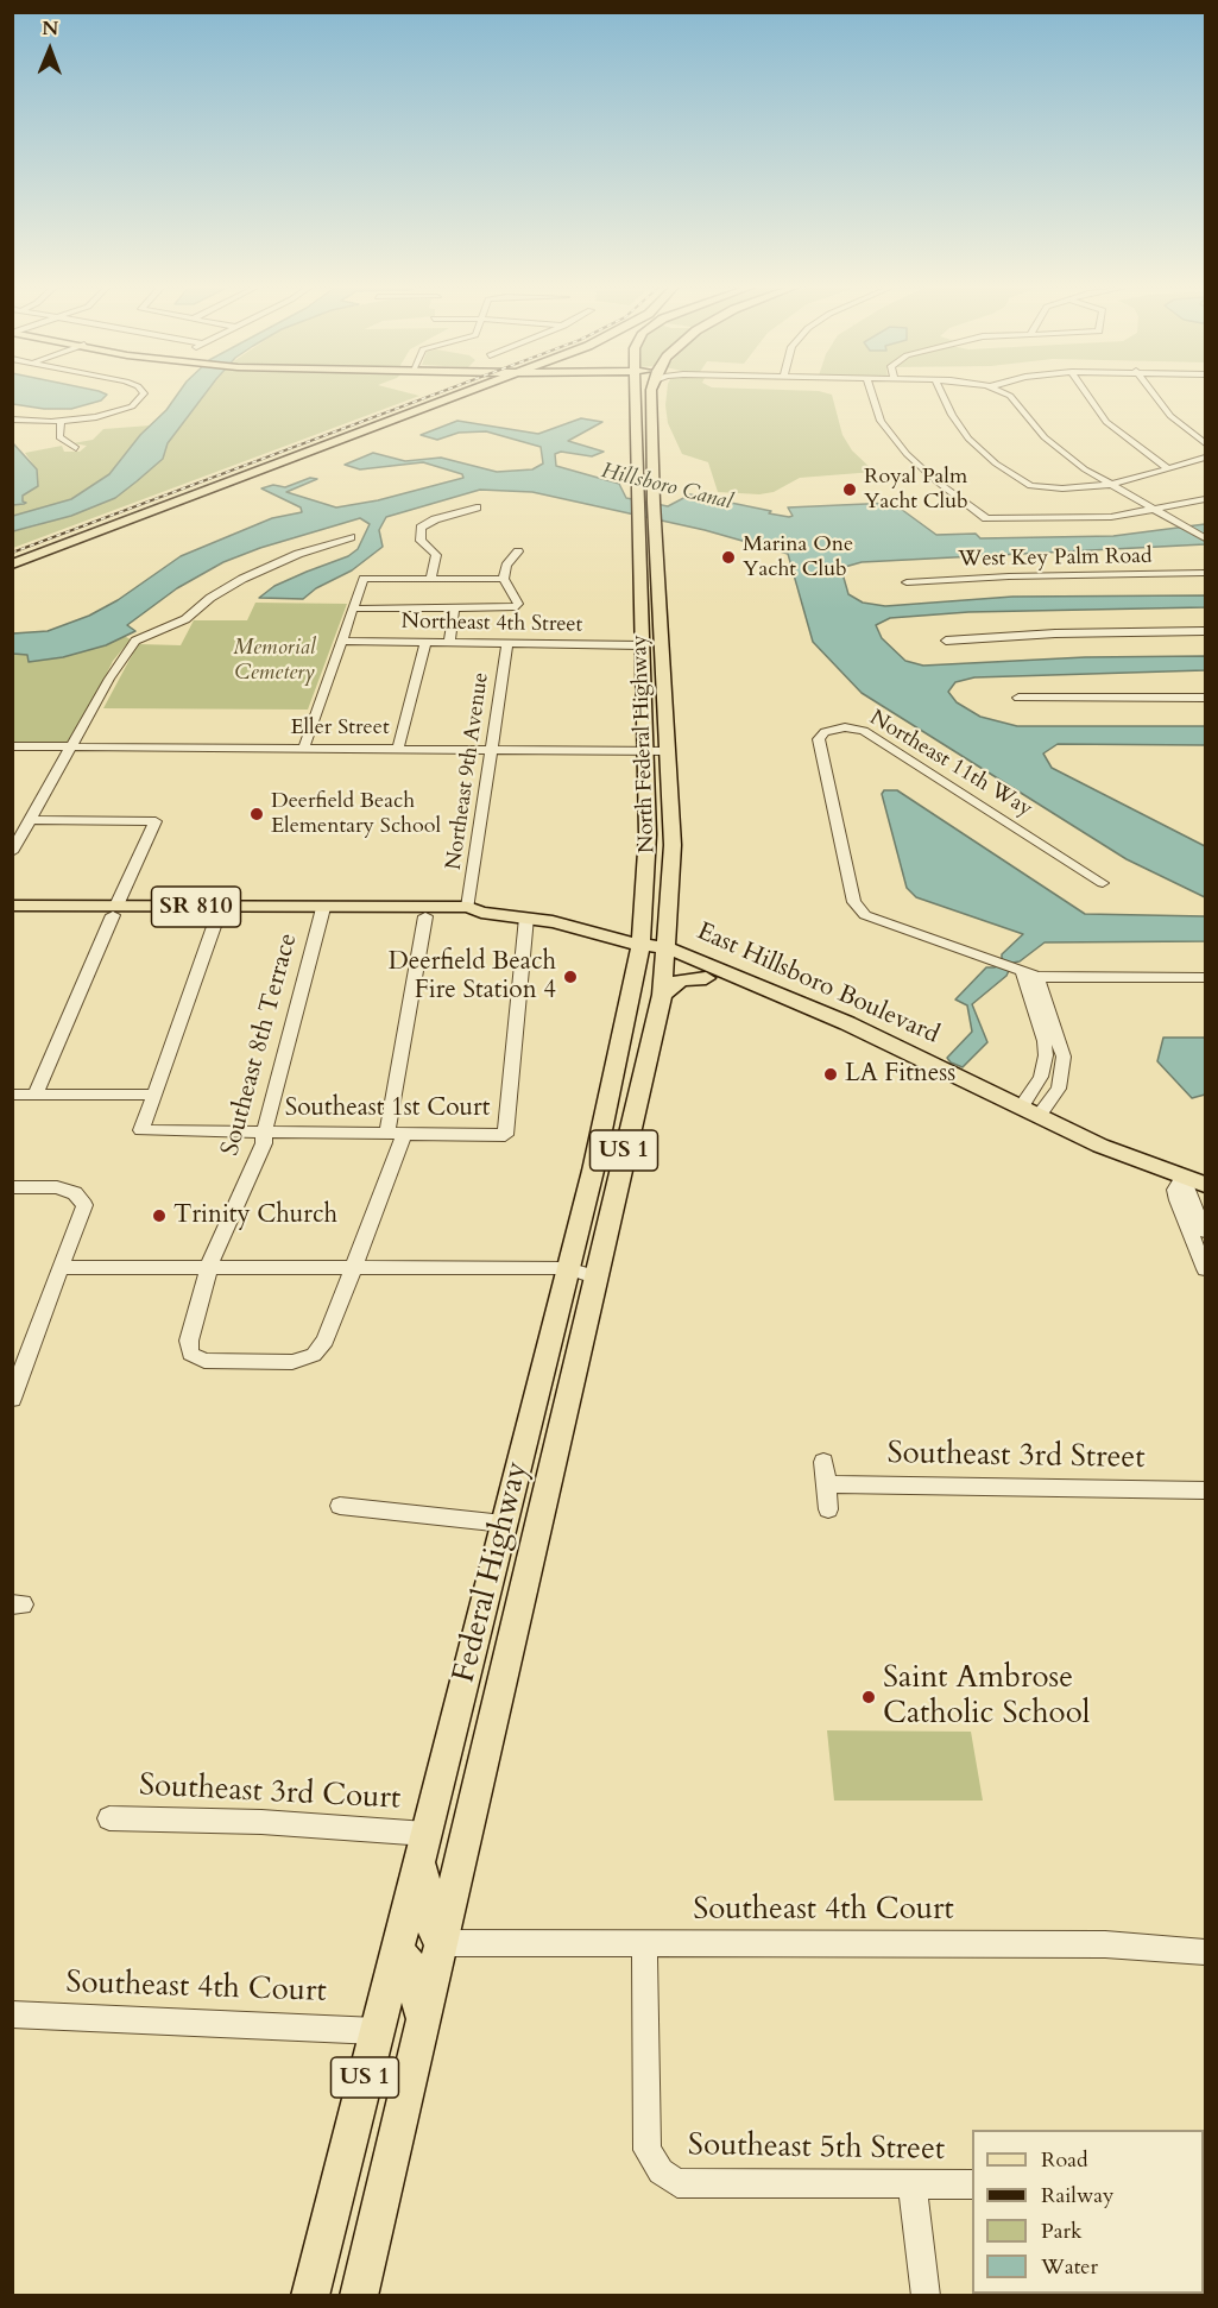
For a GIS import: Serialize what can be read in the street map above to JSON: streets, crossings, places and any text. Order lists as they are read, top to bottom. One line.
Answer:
{"streets":{"main road":["North Federal Highway","SR 810","East Hillsboro Boulevard","US 1","Federal Highway"],"street":["West Key Palm Road","Northeast 4th Street","Eller Street","Northeast 11th Way","Northeast 9th Avenue","Southeast 8th Terrace","Southeast 1st Court","Southeast 3rd Street","Southeast 3rd Court","Southeast 4th Court","Southeast 5th Street"]},"crossings":[["Northeast 4th Street","North Federal Highway"],["Northeast 4th Street","Northeast 9th Avenue"],["Eller Street","North Federal Highway"],["Eller Street","Northeast 9th Avenue"],["North Federal Highway","East Hillsboro Boulevard"],["North Federal Highway","US 1"],["North Federal Highway","Federal Highway"],["Northeast 9th Avenue","East Hillsboro Boulevard"],["East Hillsboro Boulevard","Southeast 8th Terrace"],["East Hillsboro Boulevard","Southeast 1st Court"],["East Hillsboro Boulevard","Federal Highway"],["Southeast 8th Terrace","Southeast 1st Court"],["Federal Highway","Southeast 3rd Court"],["Federal Highway","Southeast 4th Court"],["Southeast 4th Court","Southeast 5th Street"]],"water":["Hillsboro Canal"],"parks":["Memorial Cemetery"],"places":["Royal Palm Yacht Club","Marina One Yacht Club","Deerfield Beach Elementary School","Deerfield Beach Fire Station 4","LA Fitness","Trinity Church","Saint Ambrose Catholic School"],"legend":["Road","Railway","Park","Water"],"north":"top"}
